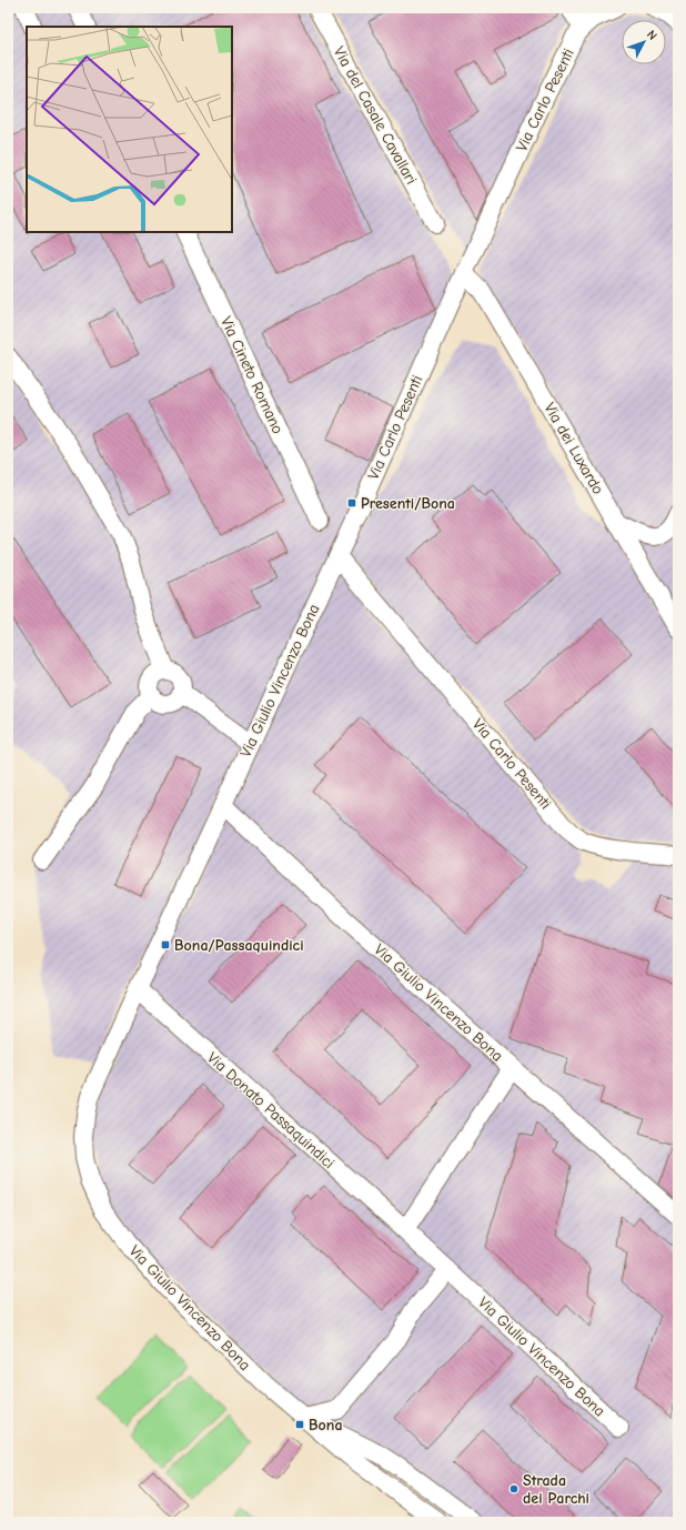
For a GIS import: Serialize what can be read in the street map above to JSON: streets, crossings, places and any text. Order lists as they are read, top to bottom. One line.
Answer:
{"streets":{"street":["Via Carlo Pesenti","Via del Casale Cavallari","Via Cineto Romano","Via dei Luxardo","Via Giulio Vincenzo Bona","Via Donato Passaquindici"]},"crossings":[["Via Carlo Pesenti","Via dei Luxardo"],["Via Carlo Pesenti","Via Giulio Vincenzo Bona"],["Via Giulio Vincenzo Bona","Via Donato Passaquindici"]],"places":{"transit":["Presenti/Bona","Bona/Passaquindici","Bona"],"other":["Strada dei Parchi"]},"north":"top right"}
